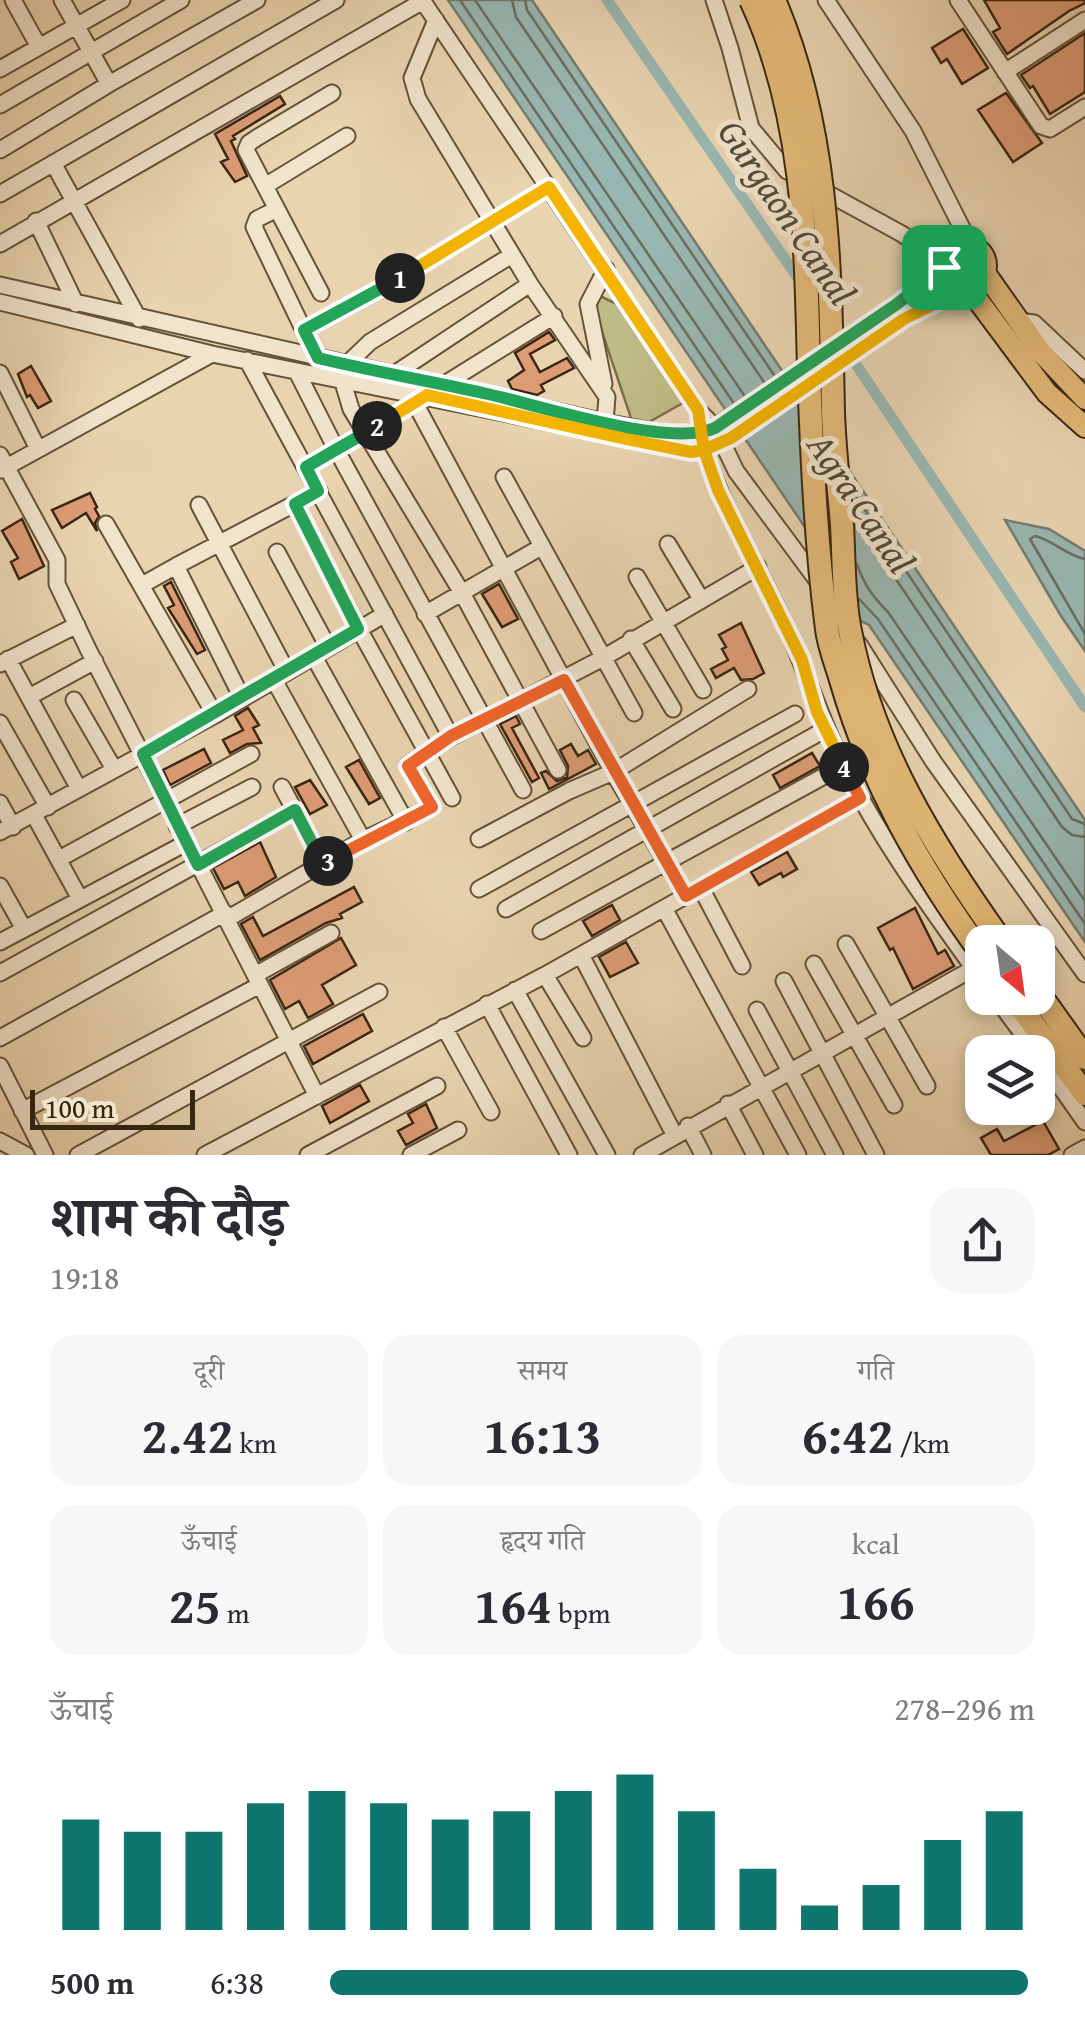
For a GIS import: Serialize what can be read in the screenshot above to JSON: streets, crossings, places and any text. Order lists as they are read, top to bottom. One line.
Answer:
{"water":["Gurgaon Canal","Agra Canal"],"scale_bar":"100 m","north":"bottom right","page":{"pins":["1","2","4","3"],"scale":"100 m","heading":["शाम की दौड़","19:18"],"stats":[["दूरी","2.42 km"],["समय","16:13"],["गति","6:42 /km"],["ऊँचाई","25 m"],["हृदय गति","164 bpm"],["kcal","166"]],"chart":["ऊँचाई","278–296 m"],"list":[{"name":"500 m","note":"6:38"}]}}
